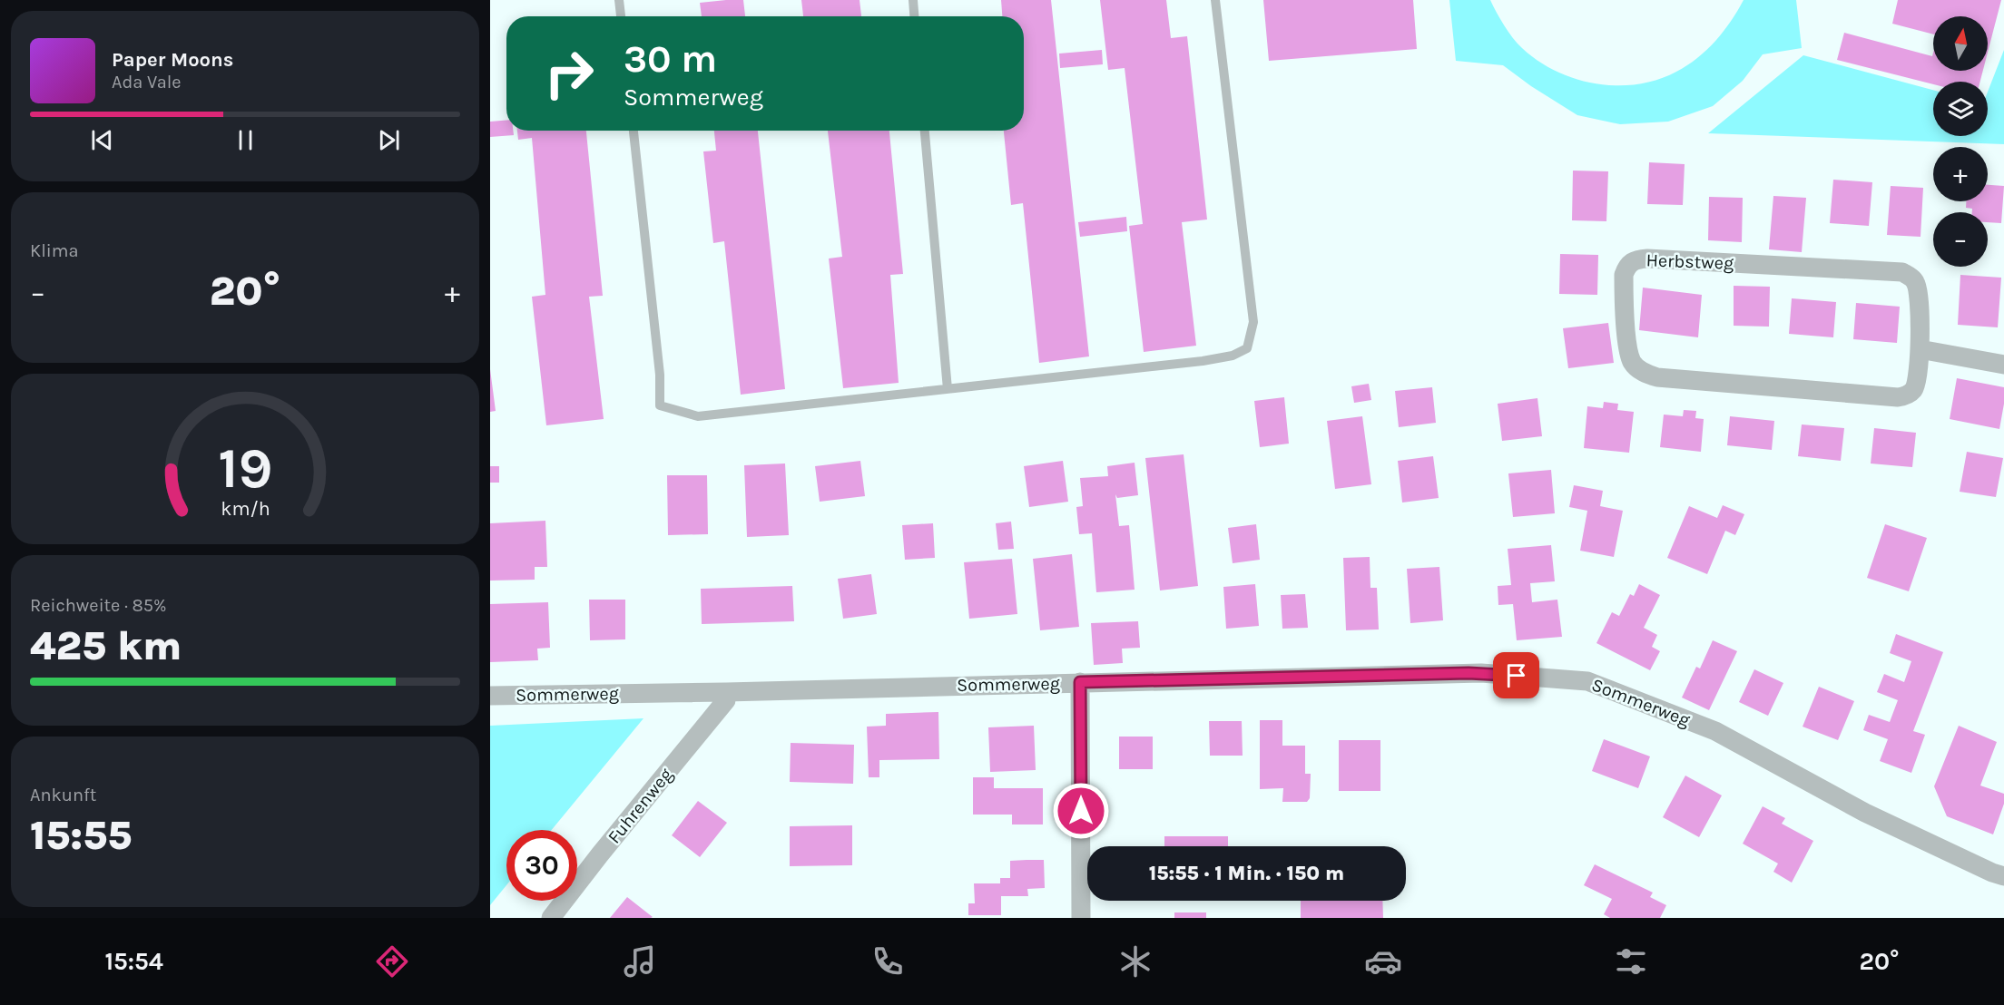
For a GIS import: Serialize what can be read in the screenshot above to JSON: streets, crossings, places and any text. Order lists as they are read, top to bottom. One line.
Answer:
{"streets":{"street":["Herbstweg","Sommerweg","Fuhrenweg"]},"crossings":[["Sommerweg","Fuhrenweg"]],"north":"top","page":{"map_buttons":["+","−"],"turn":["30 m","Sommerweg"],"song":["Paper Moons","Ada Vale"],"tile":["Klima",["Reichweite · 85%","425 km"],["Ankunft","15:55"]],"heat":["−","20°","+"],"limit":"30","trip":"15:55 · 1 Min. · 150 m","tabs":["15:54","20°"],"gauge":["19","km/h"]}}
